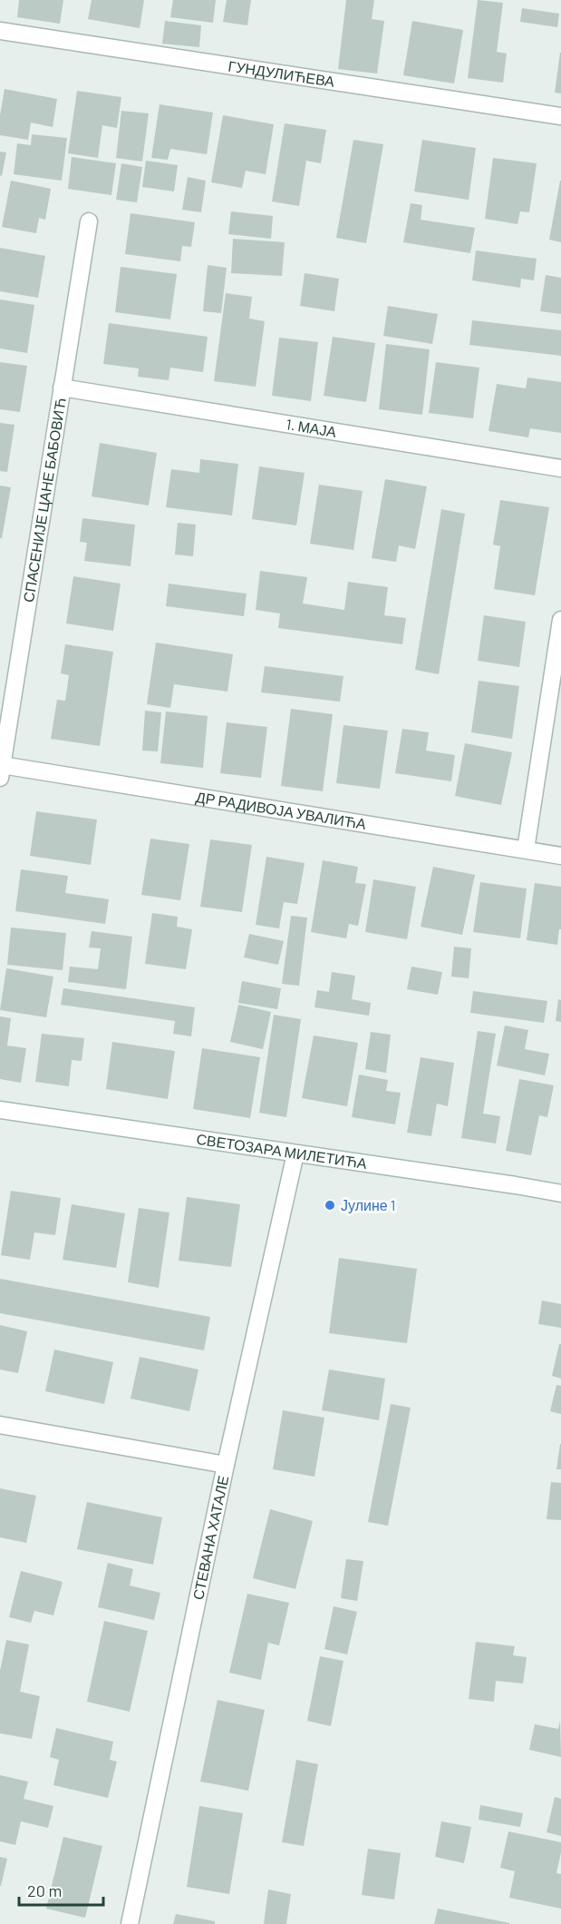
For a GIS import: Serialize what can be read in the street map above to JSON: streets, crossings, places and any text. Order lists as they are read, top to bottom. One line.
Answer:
{"streets":{"street":["ГУНДУЛИЋЕВА","1. МАЈА","СПАСЕНИЈЕ ЦАНЕ БАБОВИЋ","ДР РАДИВОЈА УВАЛИЋА","СВЕТОЗАРА МИЛЕТИЋА","СТЕВАНА ХАТАЛЕ"]},"crossings":[["1. МАЈА","СПАСЕНИЈЕ ЦАНЕ БАБОВИЋ"],["СПАСЕНИЈЕ ЦАНЕ БАБОВИЋ","ДР РАДИВОЈА УВАЛИЋА"],["СВЕТОЗАРА МИЛЕТИЋА","СТЕВАНА ХАТАЛЕ"]],"places":["Јулине 1"],"scale_bar":"20 m"}
